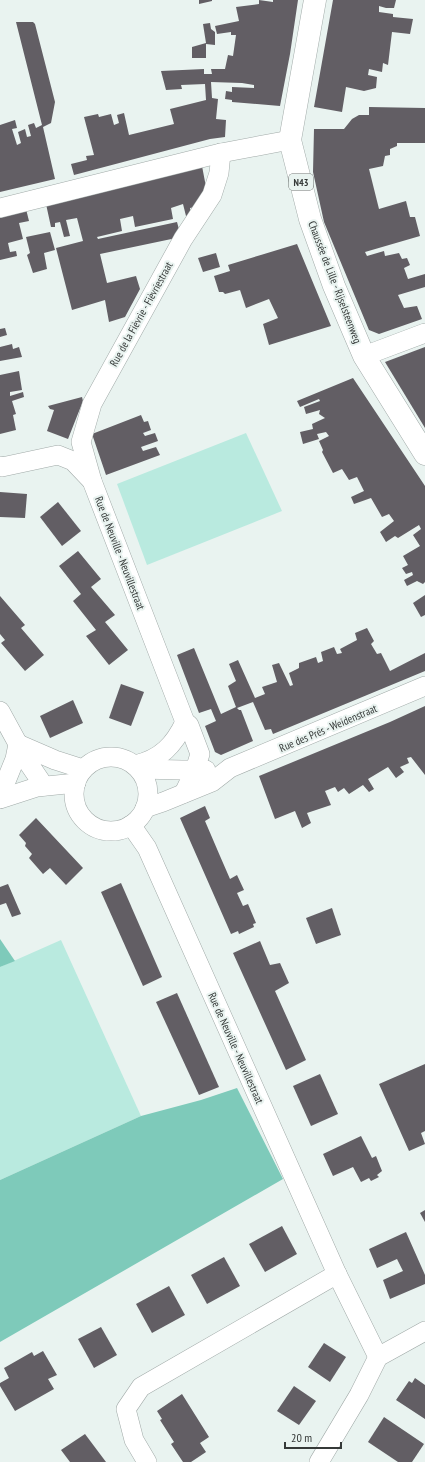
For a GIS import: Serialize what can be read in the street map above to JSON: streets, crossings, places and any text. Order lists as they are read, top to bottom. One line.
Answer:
{"streets":{"main road":["N43","Chaussée de Lille - Rijselsteenweg"],"street":["Rue de la Fièvrie - Fièvriestraat","Rue de Neuville - Neuvillestraat","Rue des Prés - Weidenstraat"]},"crossings":[["Rue de la Fièvrie - Fièvriestraat","Rue de Neuville - Neuvillestraat"],["Rue de Neuville - Neuvillestraat","Rue des Prés - Weidenstraat"]],"scale_bar":"20 m"}
